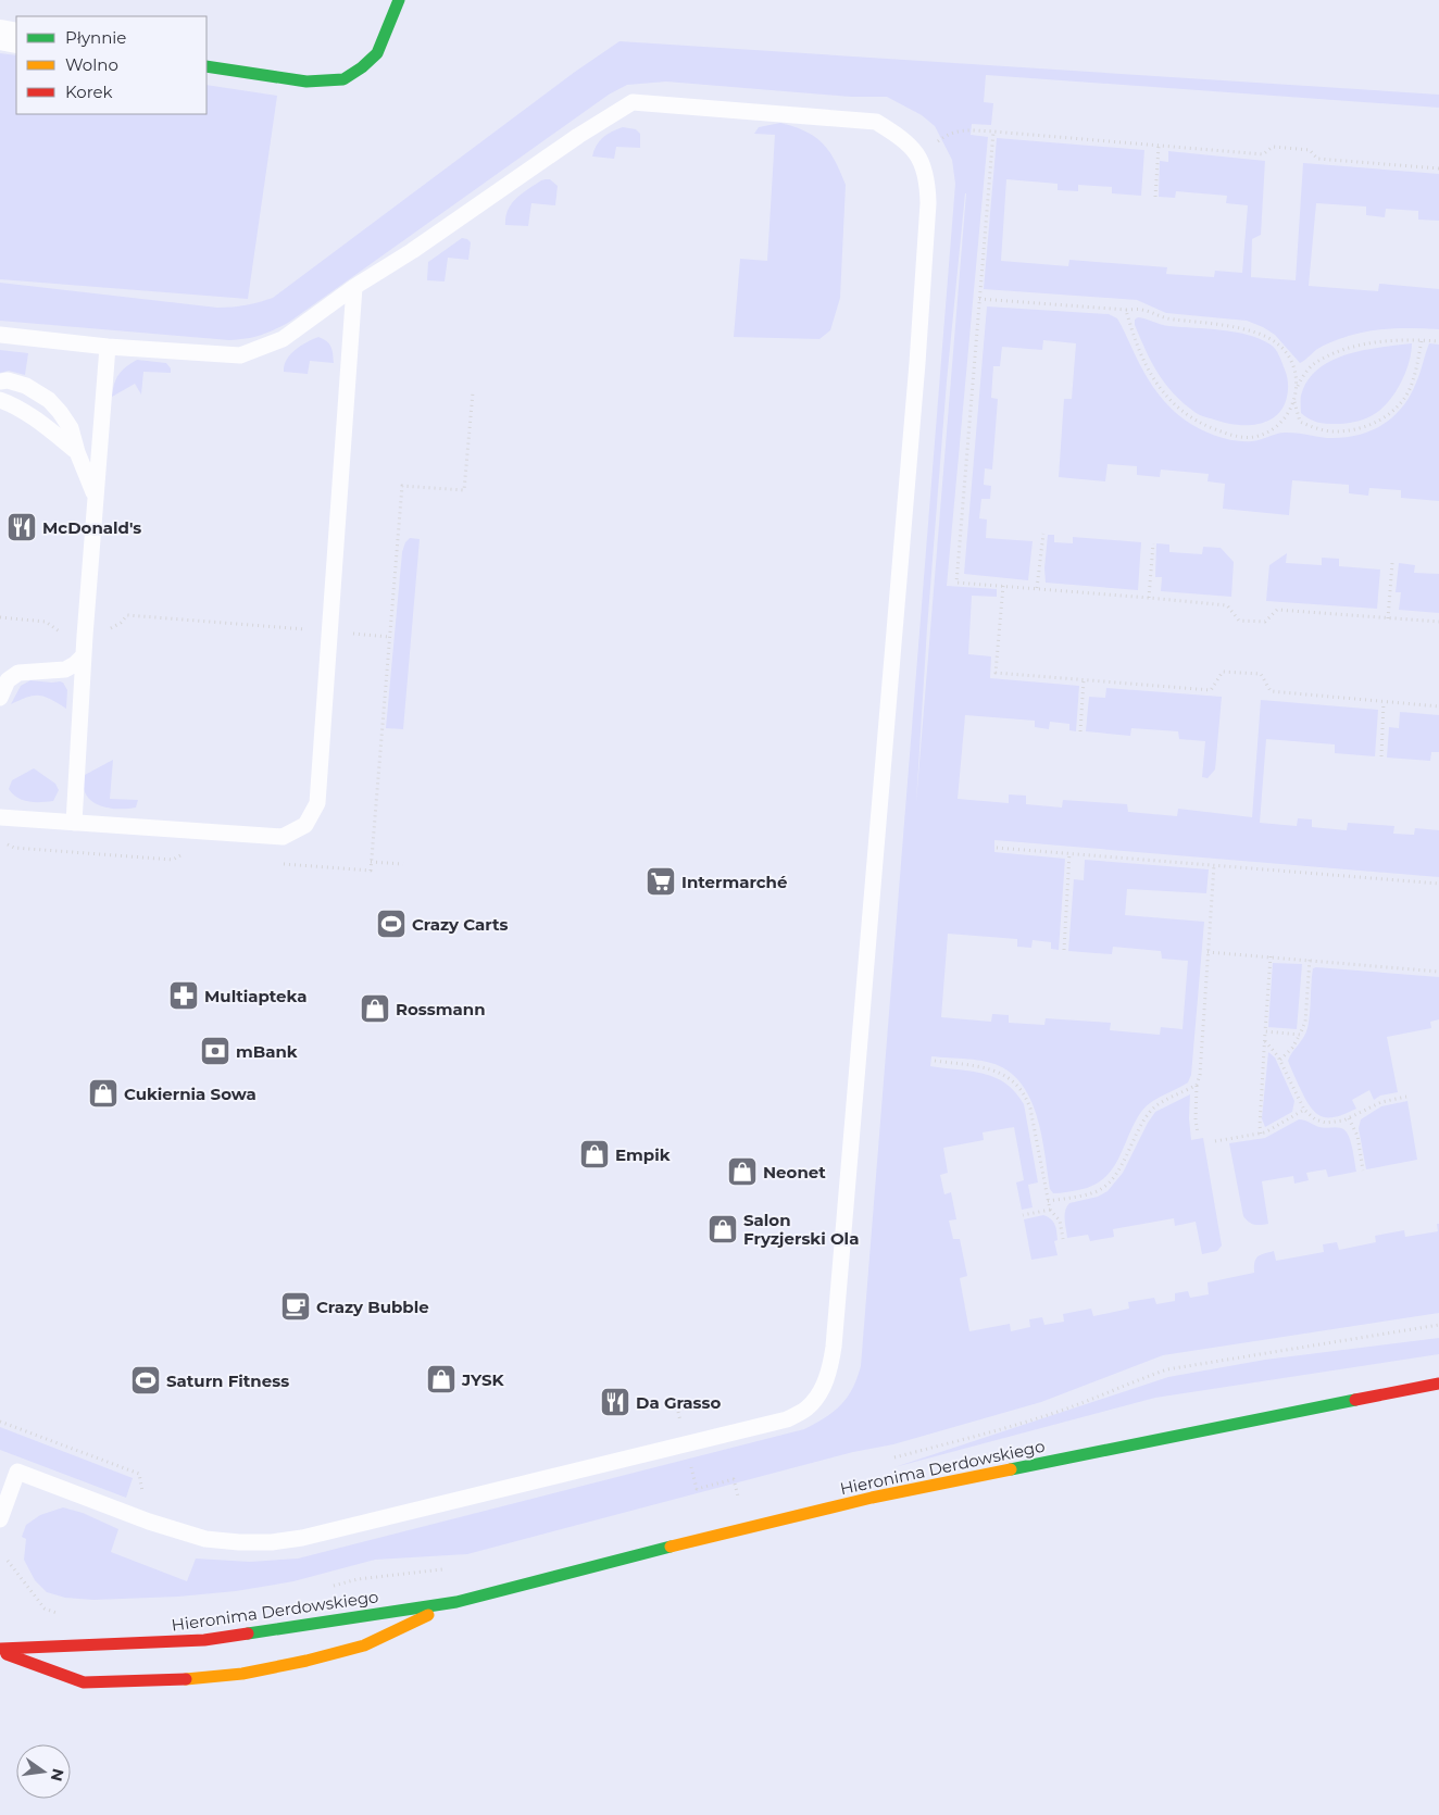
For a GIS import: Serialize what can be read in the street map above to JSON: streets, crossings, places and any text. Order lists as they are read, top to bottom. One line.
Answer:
{"streets":{"main road":["Hieronima Derdowskiego"]},"places":{"restaurant":["McDonald's","Da Grasso"],"supermarket":["Intermarché"],"sports":["Crazy Carts","Saturn Fitness"],"pharmacy":["Multiapteka"],"shop":["Rossmann","Cukiernia Sowa","Empik","Neonet","Salon Fryzjerski Ola","JYSK"],"bank":["mBank"],"cafe":["Crazy Bubble"]},"legend":["Płynnie","Wolno","Korek"],"north":"right"}
